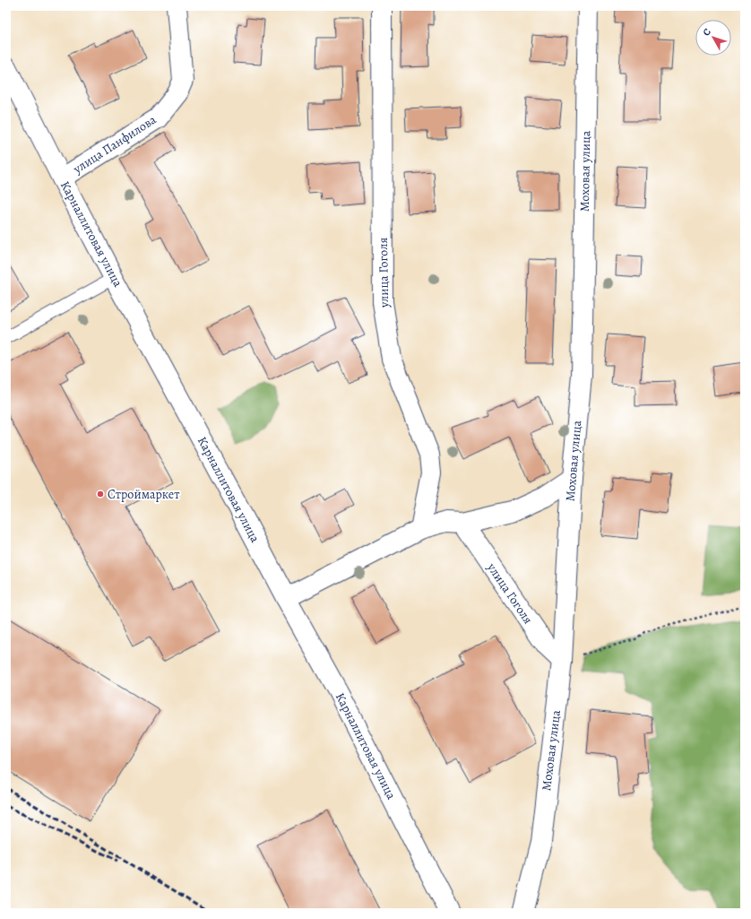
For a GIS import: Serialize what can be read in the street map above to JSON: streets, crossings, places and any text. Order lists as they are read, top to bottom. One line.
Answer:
{"streets":{"street":["улица Панфилова","Моховая улица","Карналлитовая улица","улица Гоголя"]},"crossings":[["улица Панфилова","Карналлитовая улица"],["Моховая улица","улица Гоголя"]],"places":["Строймаркет"],"north":"top left"}
